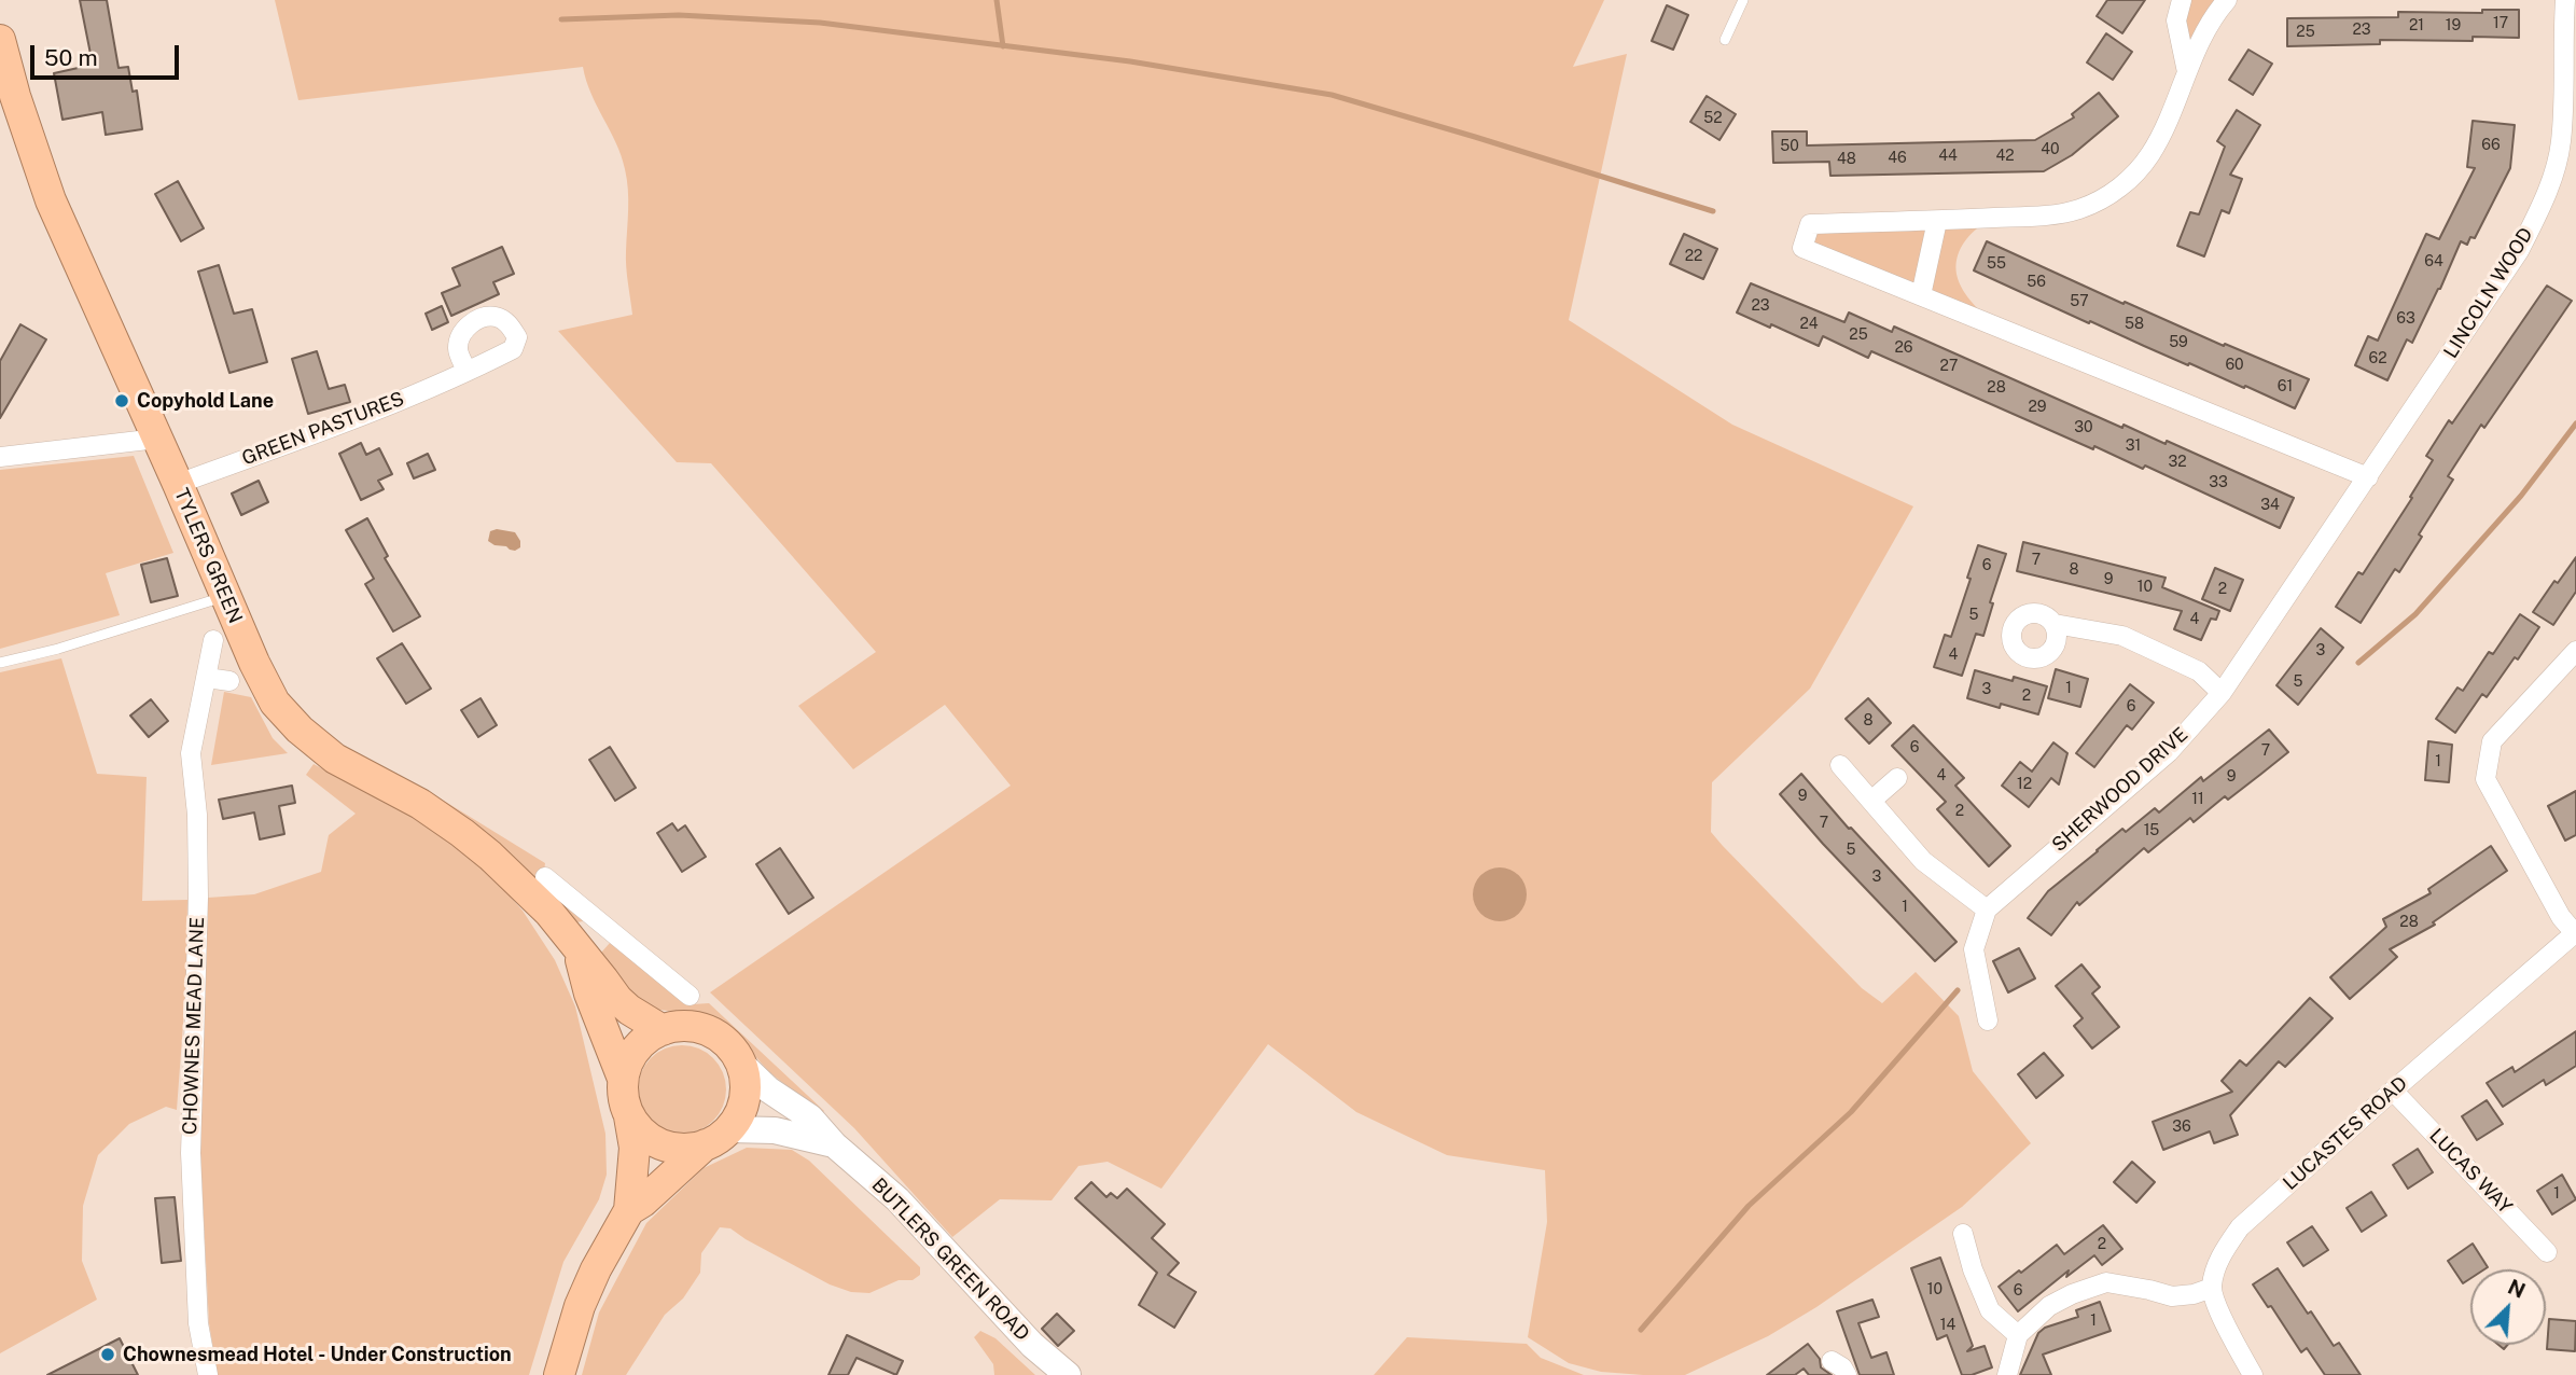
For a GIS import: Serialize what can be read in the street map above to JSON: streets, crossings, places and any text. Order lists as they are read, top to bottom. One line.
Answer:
{"streets":{"highway":["TYLERS GREEN"],"main road":["BUTLERS GREEN ROAD"],"street":["LINCOLN WOOD","GREEN PASTURES","SHERWOOD DRIVE","CHOWNES MEAD LANE","LUCASTES ROAD","LUCAS WAY"]},"crossings":[["LINCOLN WOOD","SHERWOOD DRIVE"],["GREEN PASTURES","TYLERS GREEN"],["TYLERS GREEN","BUTLERS GREEN ROAD"],["LUCASTES ROAD","LUCAS WAY"]],"places":["Copyhold Lane","Chownesmead Hotel - Under Construction"],"house_numbers":["17","21","19","23","25","52","66","50","40","44","42","46","48","22","64","55","56","57","23","63","24","58","25","59","26","62","60","27","61","28","29","30","31","32","33","34","7","6","8","9","10","2","5","4","3","4","5","1","3","2","6","8","6","7","1","4","9","12","9","11","2","7","15","5","3","1","28","36","1","2","10","6","1","14"],"scale_bar":"50 m","north":"top right"}
